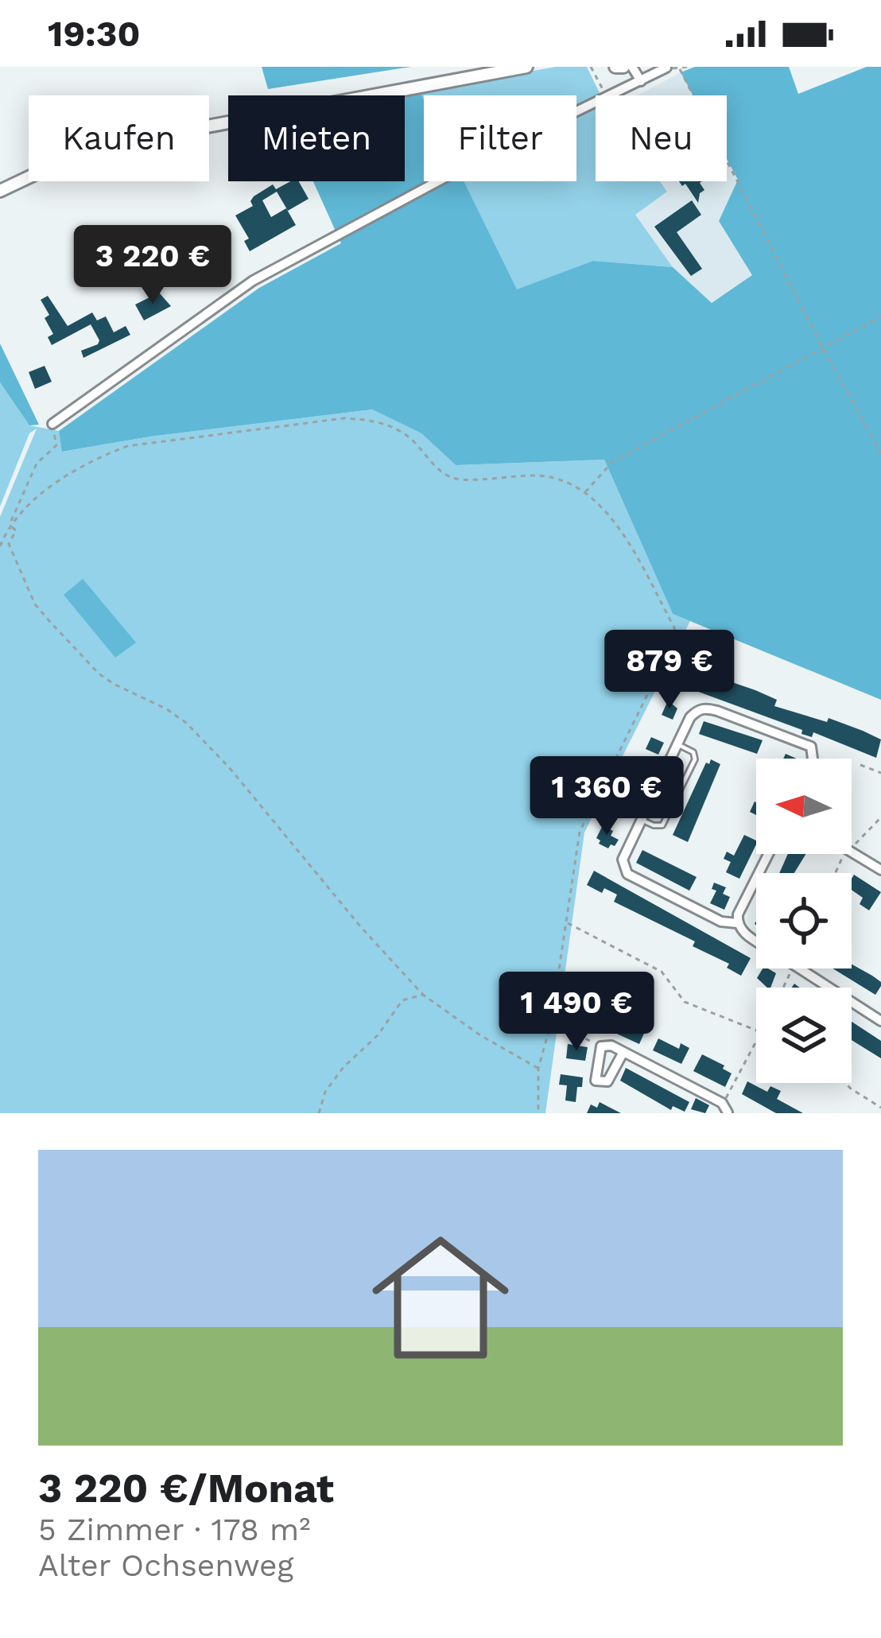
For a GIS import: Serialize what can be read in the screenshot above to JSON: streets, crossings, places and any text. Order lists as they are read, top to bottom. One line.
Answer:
{"north":"left","page":{"status":"19:30","chip":["Kaufen","Mieten","Filter","Neu"],"price":["3 220 €","879 €","1 360 €","1 490 €"],"list":[{"name":"3 220 €/Monat","note":"5 Zimmer · 178 m² · Alter Ochsenweg"}]}}
